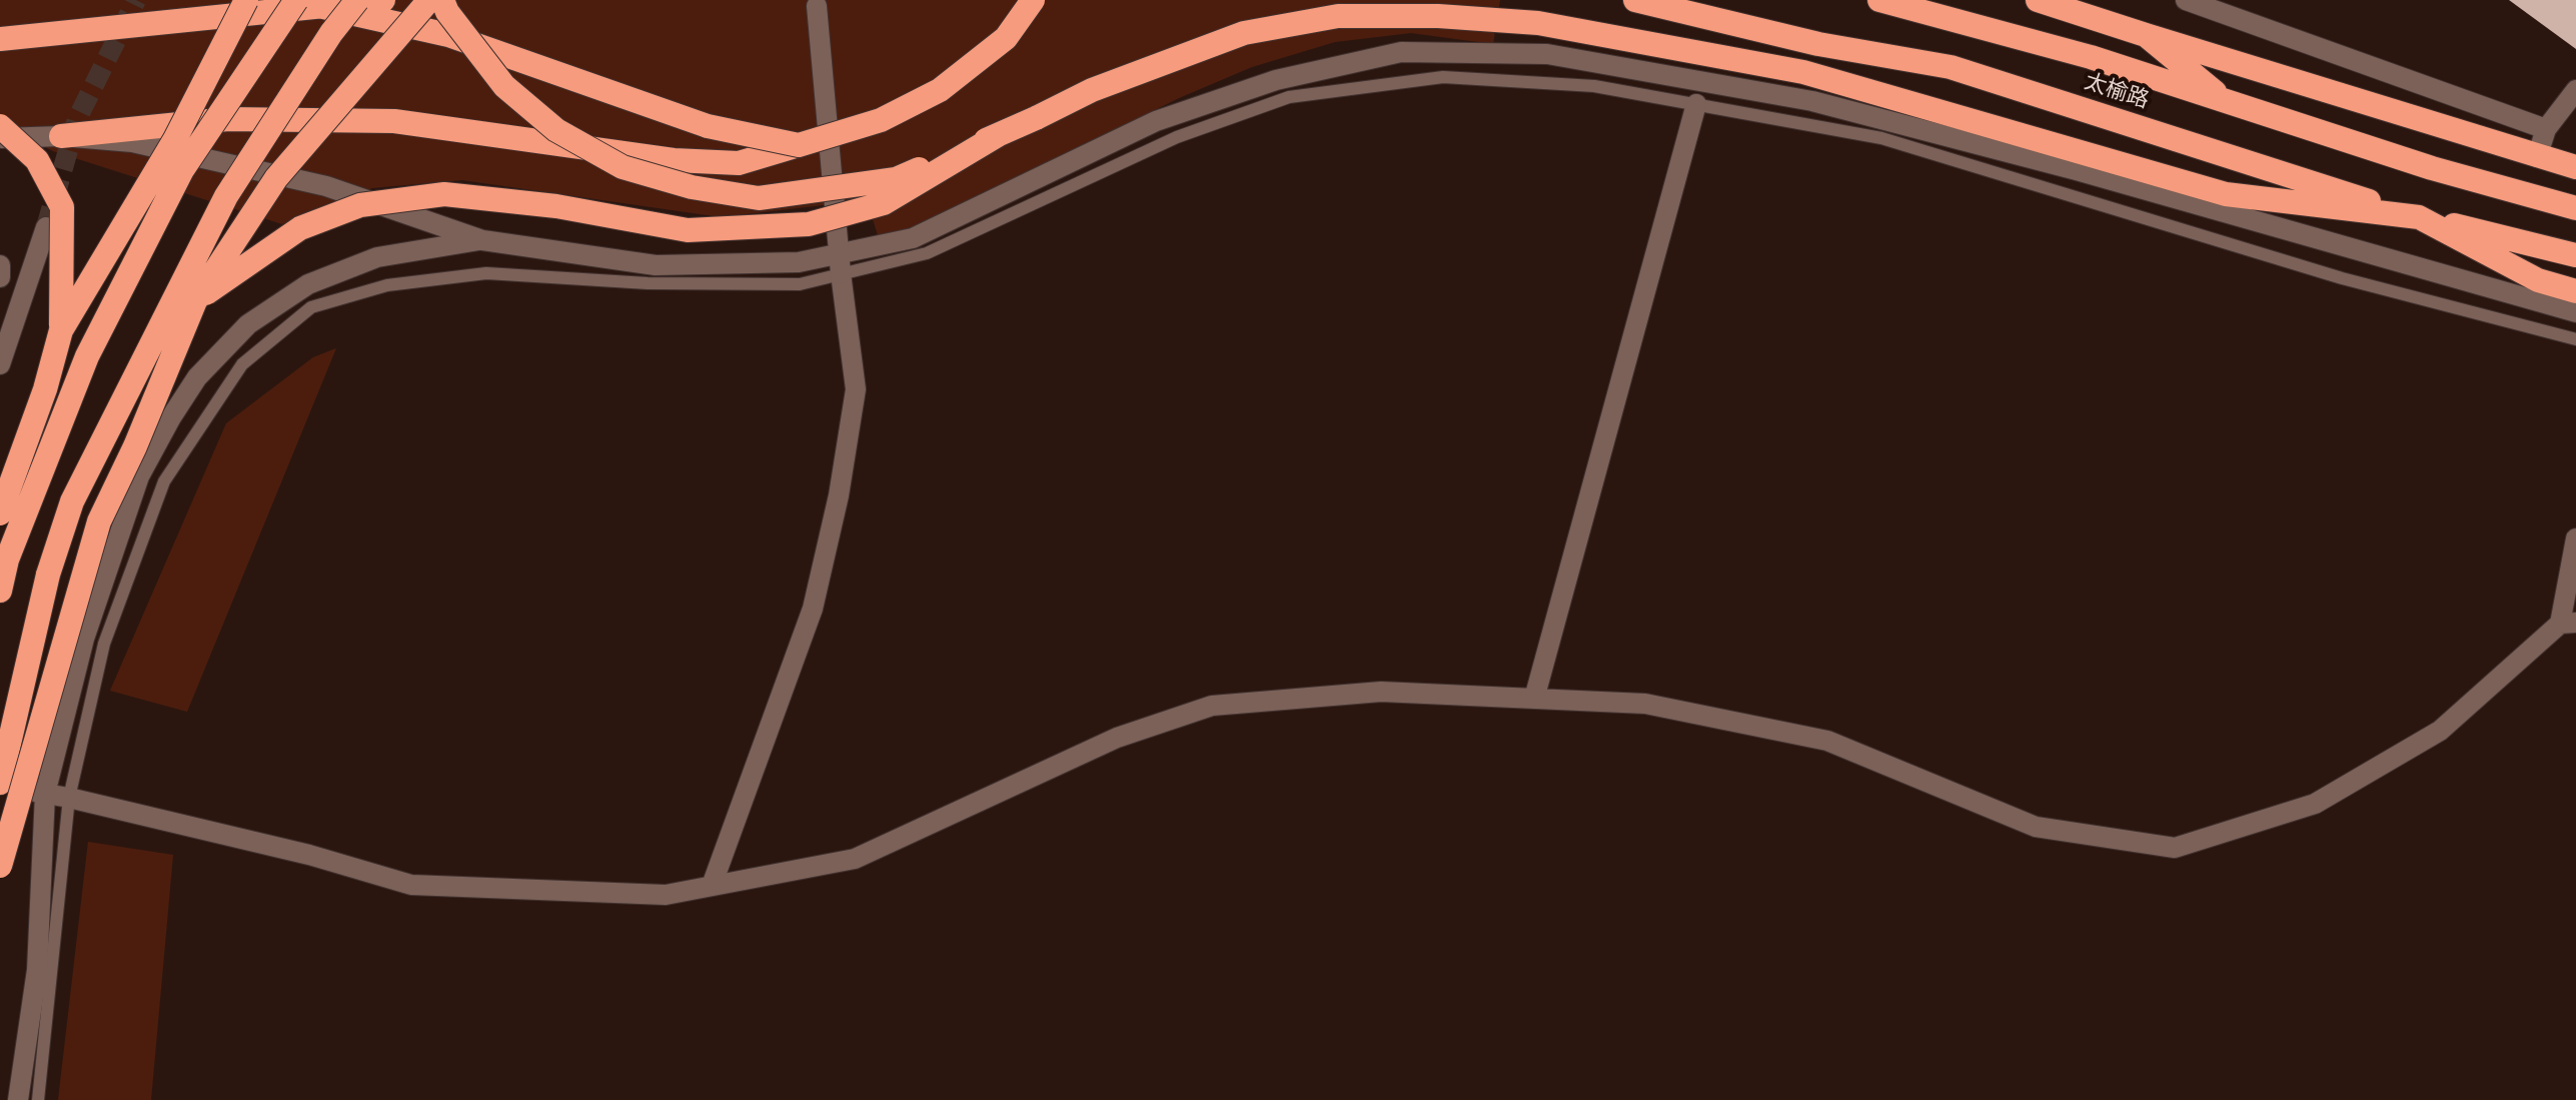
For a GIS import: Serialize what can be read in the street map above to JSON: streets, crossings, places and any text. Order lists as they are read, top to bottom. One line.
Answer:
{"streets":{"highway":["太榆路"]}}
